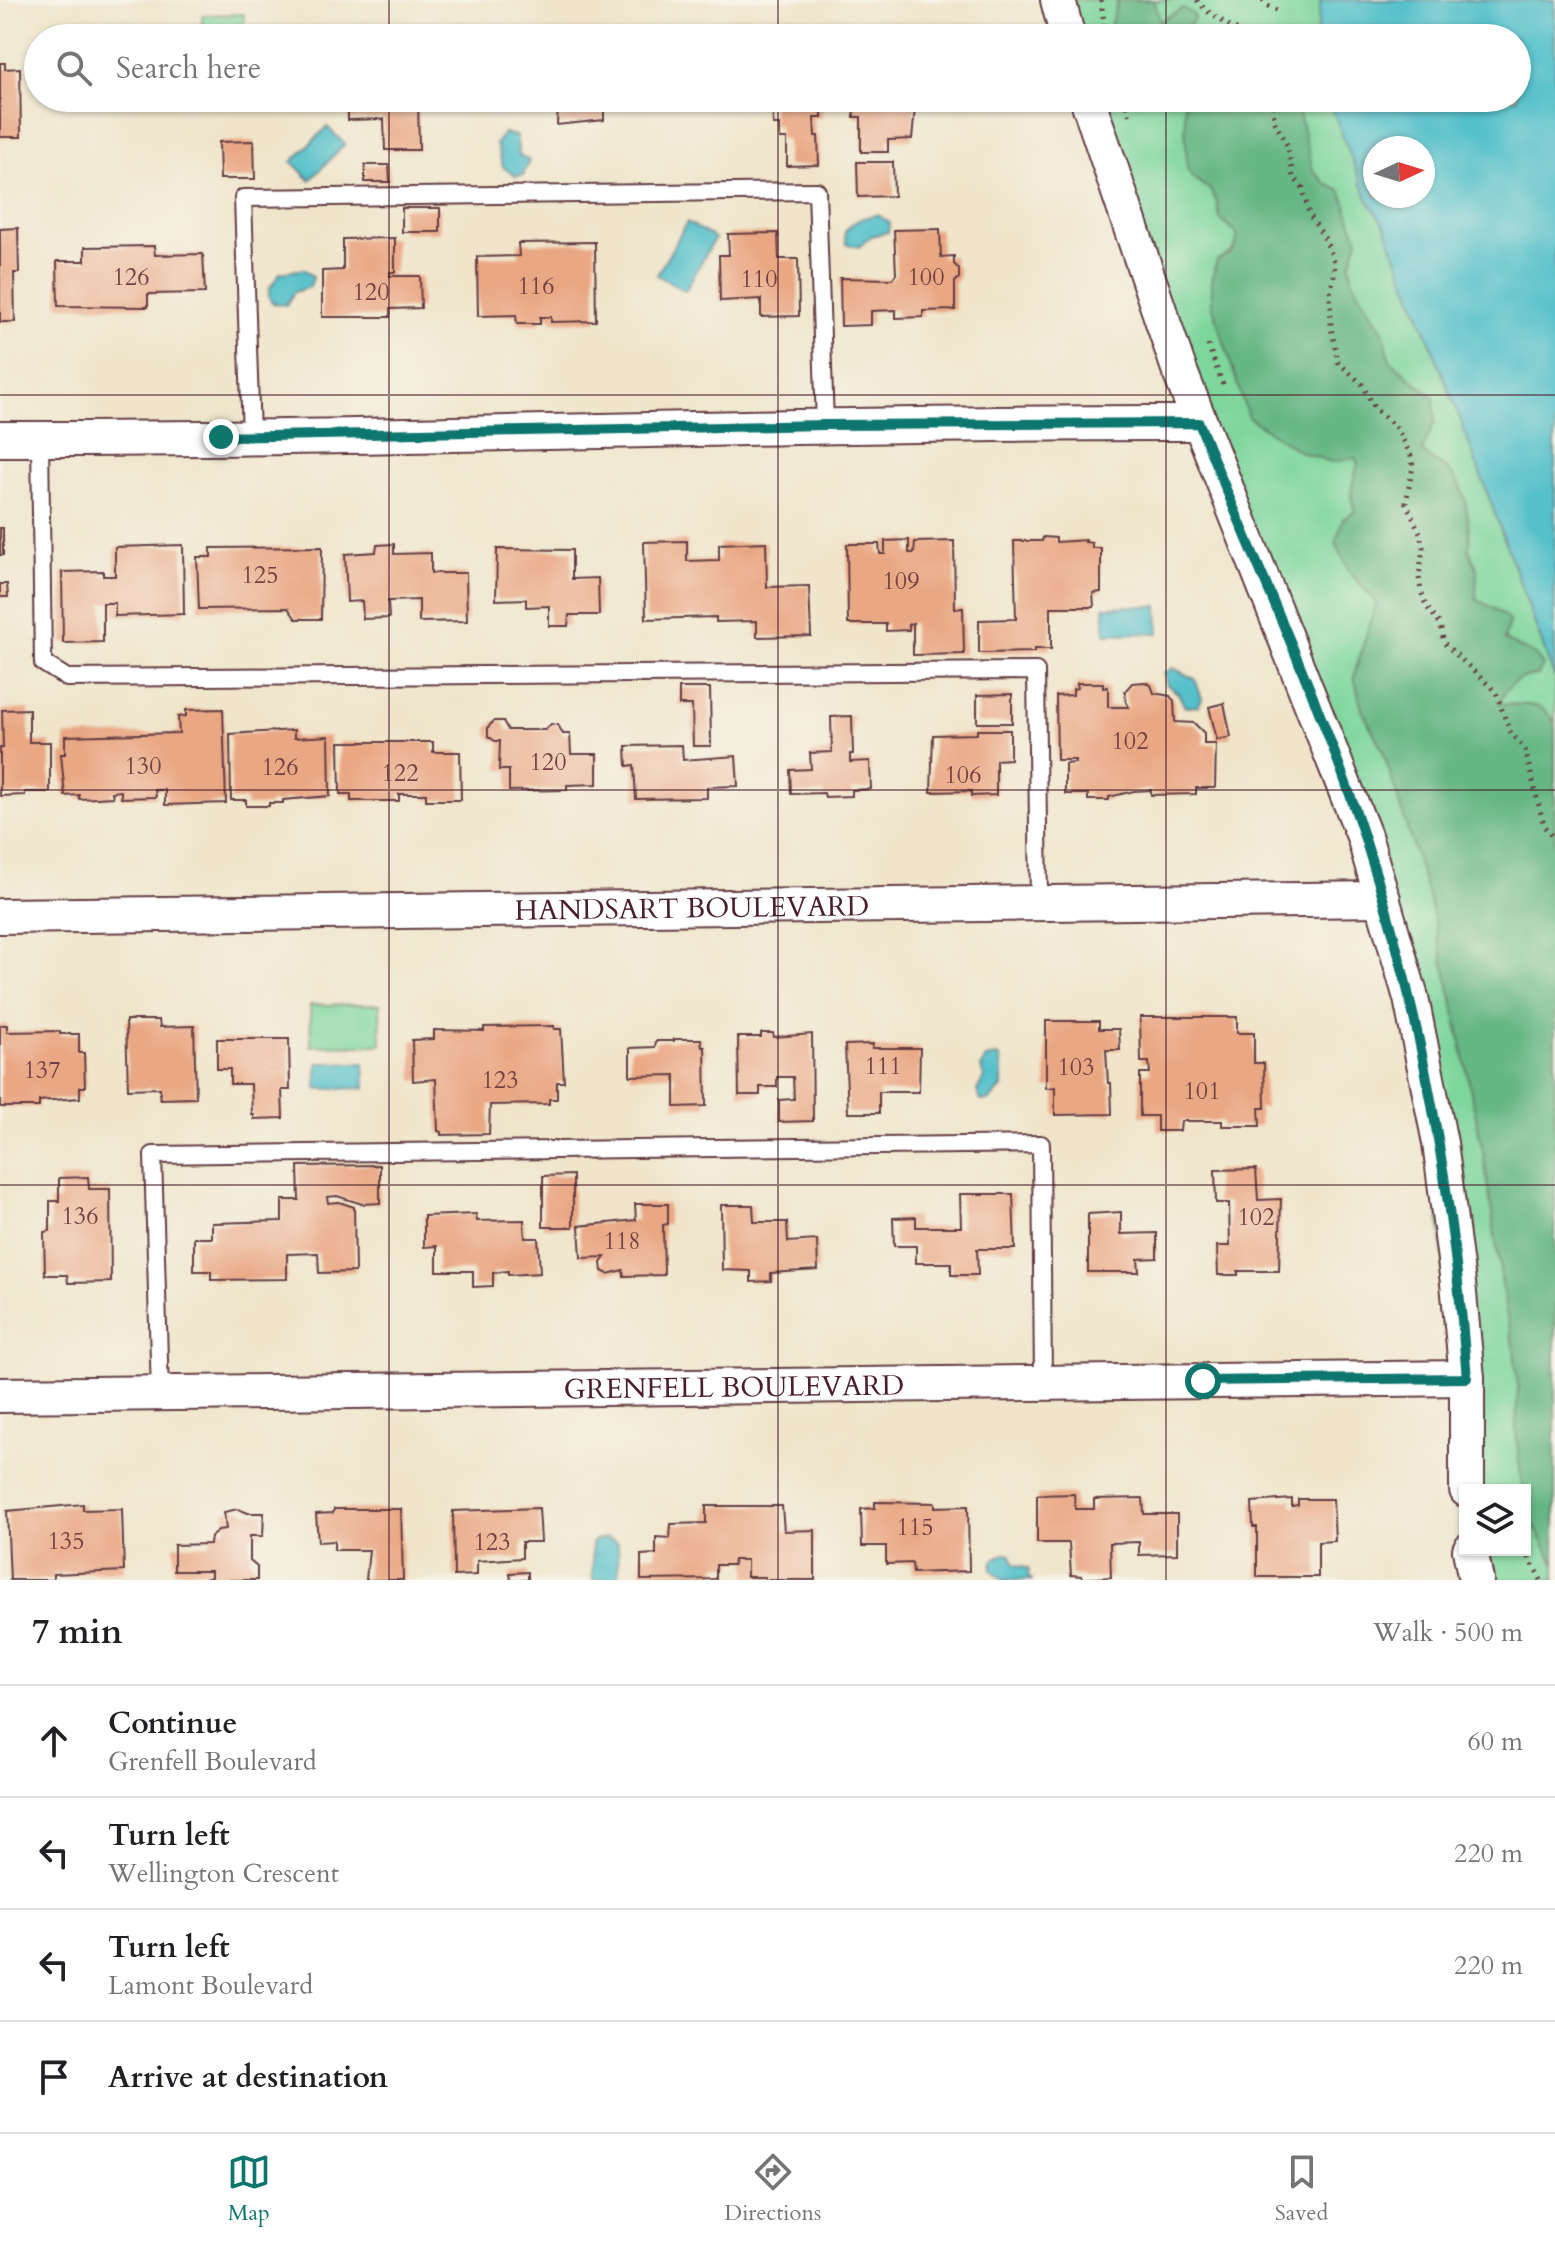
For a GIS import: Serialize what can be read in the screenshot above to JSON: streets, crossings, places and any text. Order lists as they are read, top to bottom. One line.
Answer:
{"streets":{"street":["HANDSART BOULEVARD","GRENFELL BOULEVARD"]},"house_numbers":["126","100","110","116","120","125","109","102","120","130","126","122","106","111","103","137","123","101","136","102","118","115","135","123"],"north":"right","page":{"search":"Search here","heading":["7 min","Walk · 500 m"],"list":[["Continue","Grenfell Boulevard","60 m"],["Turn left","Wellington Crescent","220 m"],["Turn left","Lamont Boulevard","220 m"],"Arrive at destination"],"nav":["Map","Directions","Saved"]}}
